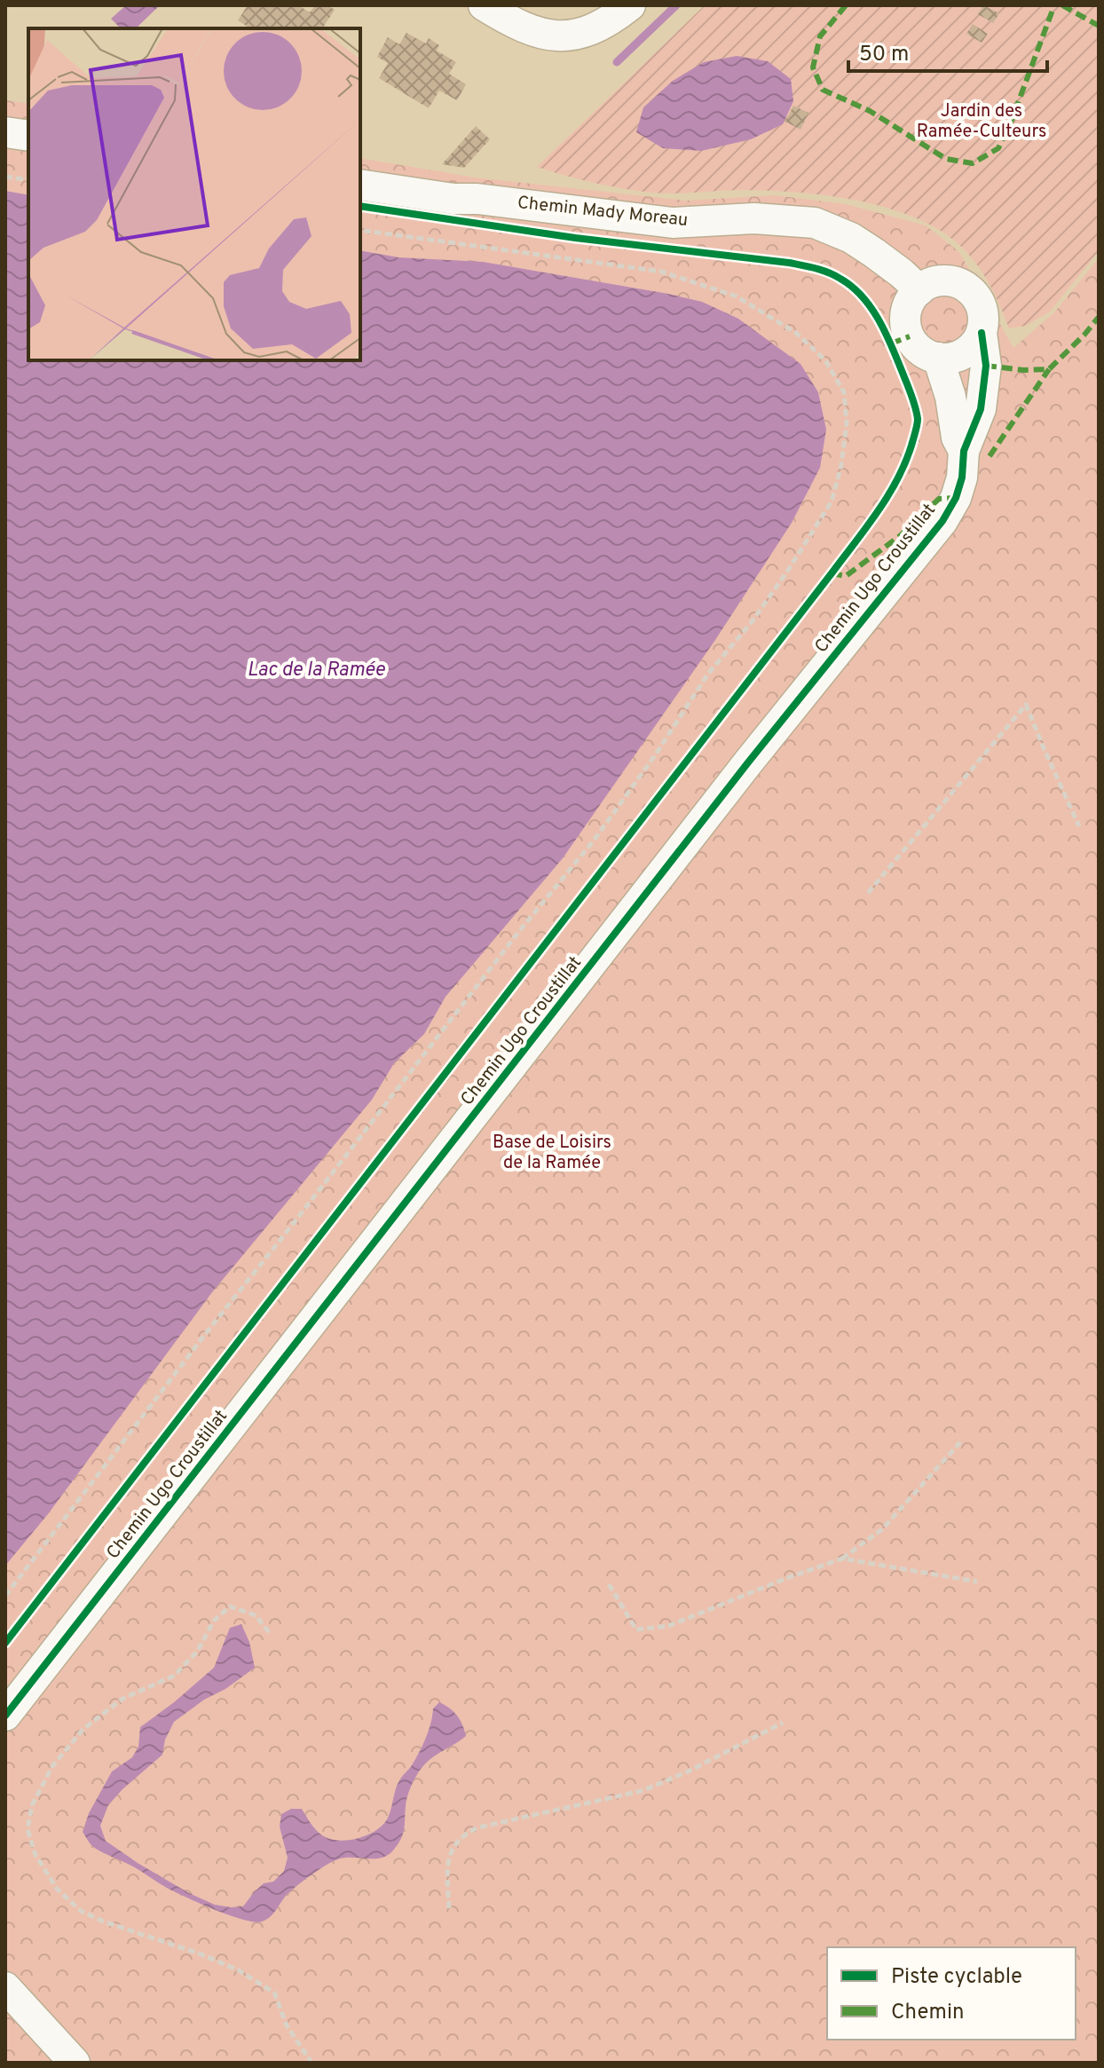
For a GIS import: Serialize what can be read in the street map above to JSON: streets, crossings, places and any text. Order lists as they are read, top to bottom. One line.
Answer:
{"streets":{"street":["Chemin Mady Moreau","Chemin Ugo Croustillat"]},"crossings":[["Chemin Mady Moreau","Chemin Ugo Croustillat"]],"water":["Lac de la Ramée"],"parks":["Jardin des Ramée-Culteurs","Base de Loisirs de la Ramée"],"legend":["Piste cyclable","Chemin"],"scale_bar":"50 m"}
